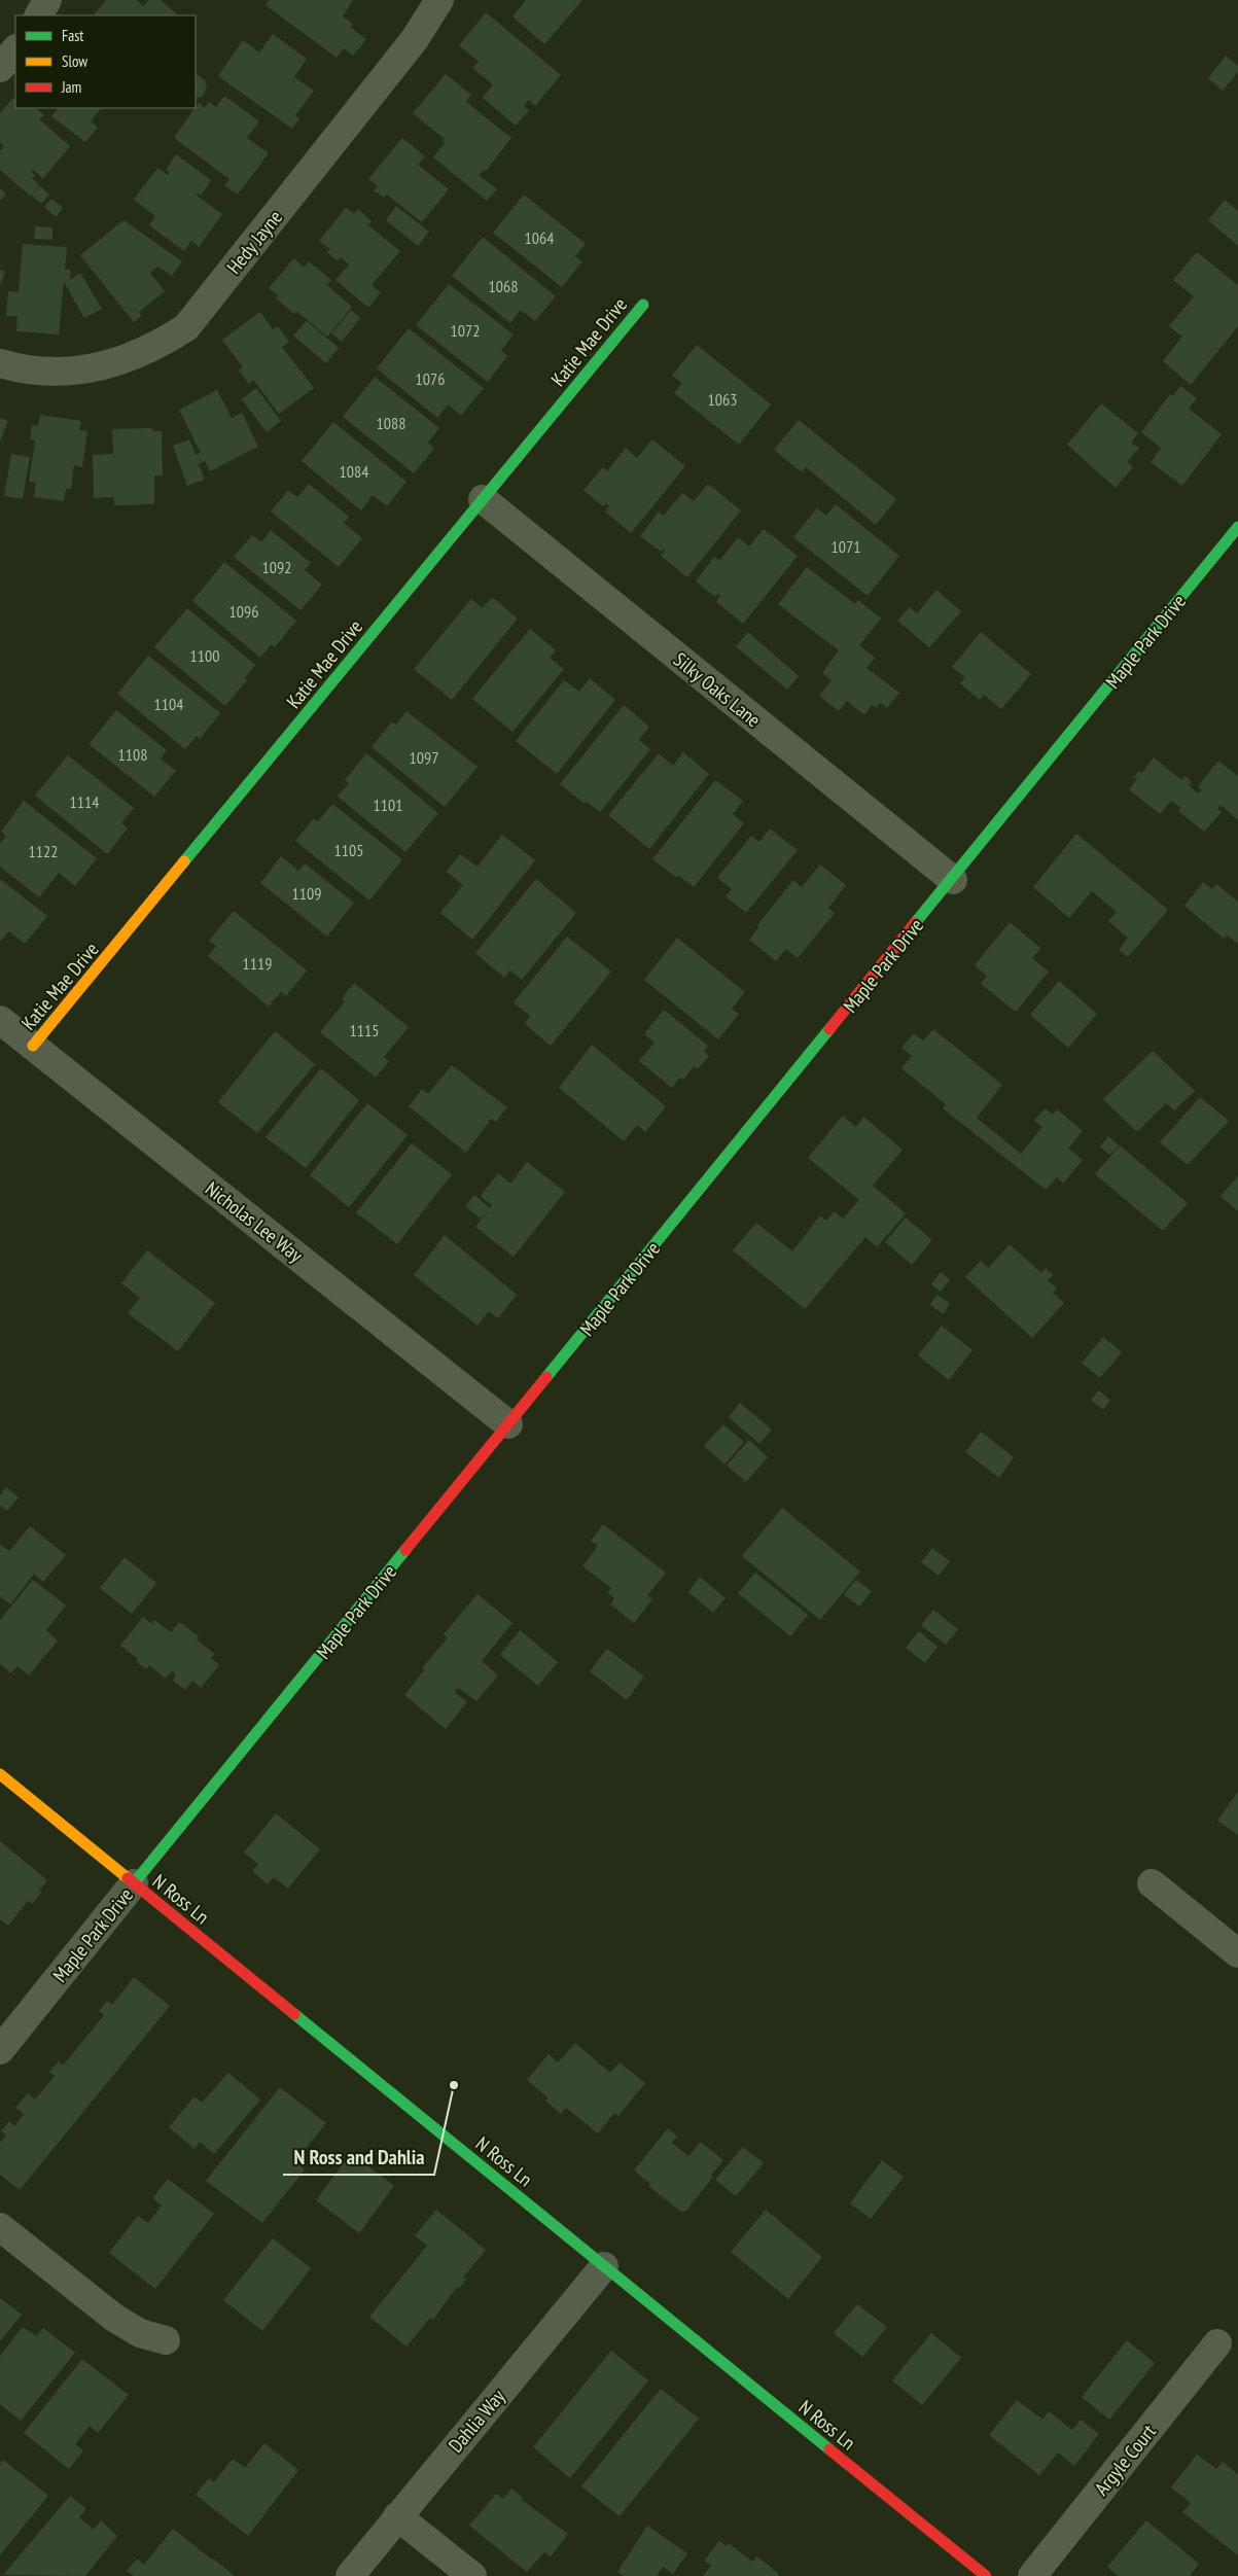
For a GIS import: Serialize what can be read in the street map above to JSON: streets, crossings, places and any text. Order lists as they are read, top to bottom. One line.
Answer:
{"streets":{"street":["Hedy Jayne","Katie Mae Drive","Maple Park Drive","Silky Oaks Lane","Nicholas Lee Way","N Ross Ln","Dahlia Way","Argyle Court"]},"crossings":[["Katie Mae Drive","Silky Oaks Lane"],["Katie Mae Drive","Nicholas Lee Way"],["Maple Park Drive","Silky Oaks Lane"],["Maple Park Drive","Nicholas Lee Way"],["Maple Park Drive","N Ross Ln"],["N Ross Ln","Dahlia Way"]],"places":["N Ross and Dahlia"],"house_numbers":["1064","1068","1072","1076","1063","1088","1084","1071","1092","1096","1100","1104","1108","1097","1114","1101","1105","1122","1109","1119","1115"],"legend":["Fast","Slow","Jam"]}
